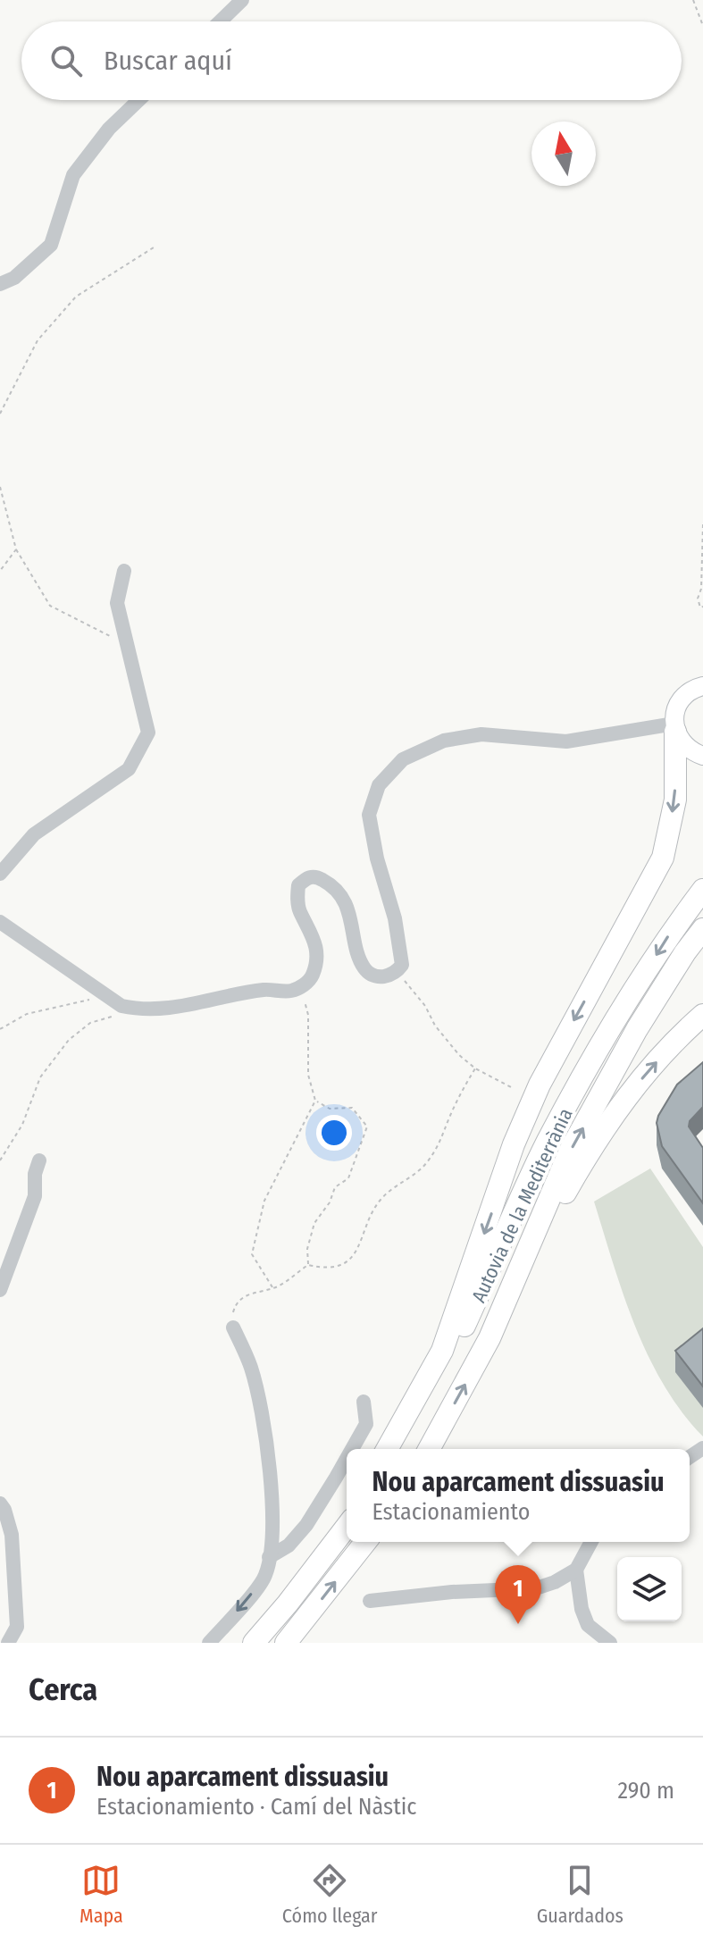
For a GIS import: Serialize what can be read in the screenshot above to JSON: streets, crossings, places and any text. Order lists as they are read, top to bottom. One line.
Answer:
{"streets":{"highway":["Autovia de la Mediterrània"]},"north":"top","page":{"search":"Buscar aquí","popup":["Nou aparcament dissuasiu","Estacionamiento"],"pins":"1","heading":"Cerca","list":[{"mark":"1","name":"Nou aparcament dissuasiu","note":"Estacionamiento · Camí del Nàstic","value":"290 m"}],"nav":["Mapa","Cómo llegar","Guardados"]}}
